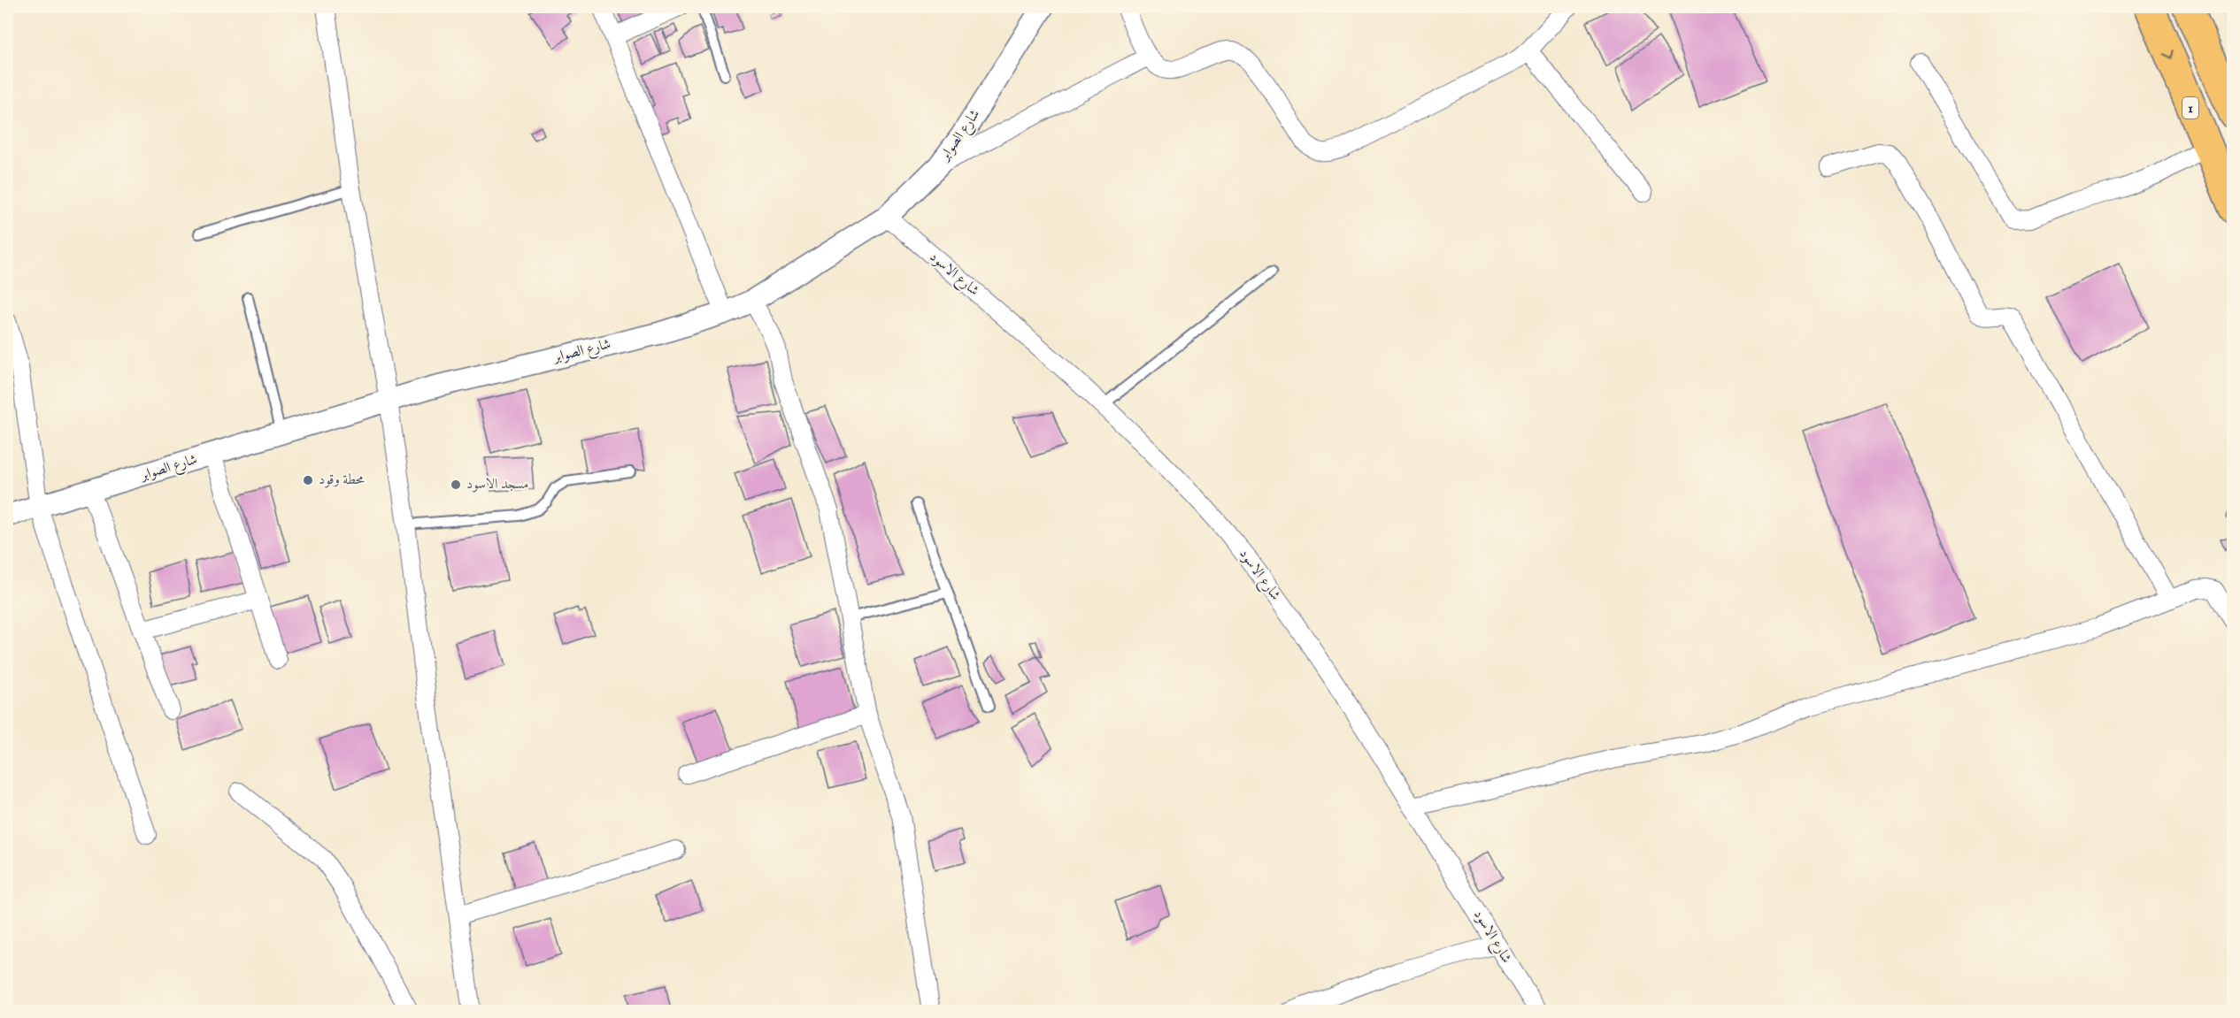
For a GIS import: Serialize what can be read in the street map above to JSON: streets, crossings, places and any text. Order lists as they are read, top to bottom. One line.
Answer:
{"streets":{"highway":["1"],"street":["شارع الصوابر","شارع الاسود"]},"crossings":[["شارع الصوابر","شارع الاسود"]],"places":["محطة وقود","مسجد الاسود"]}
